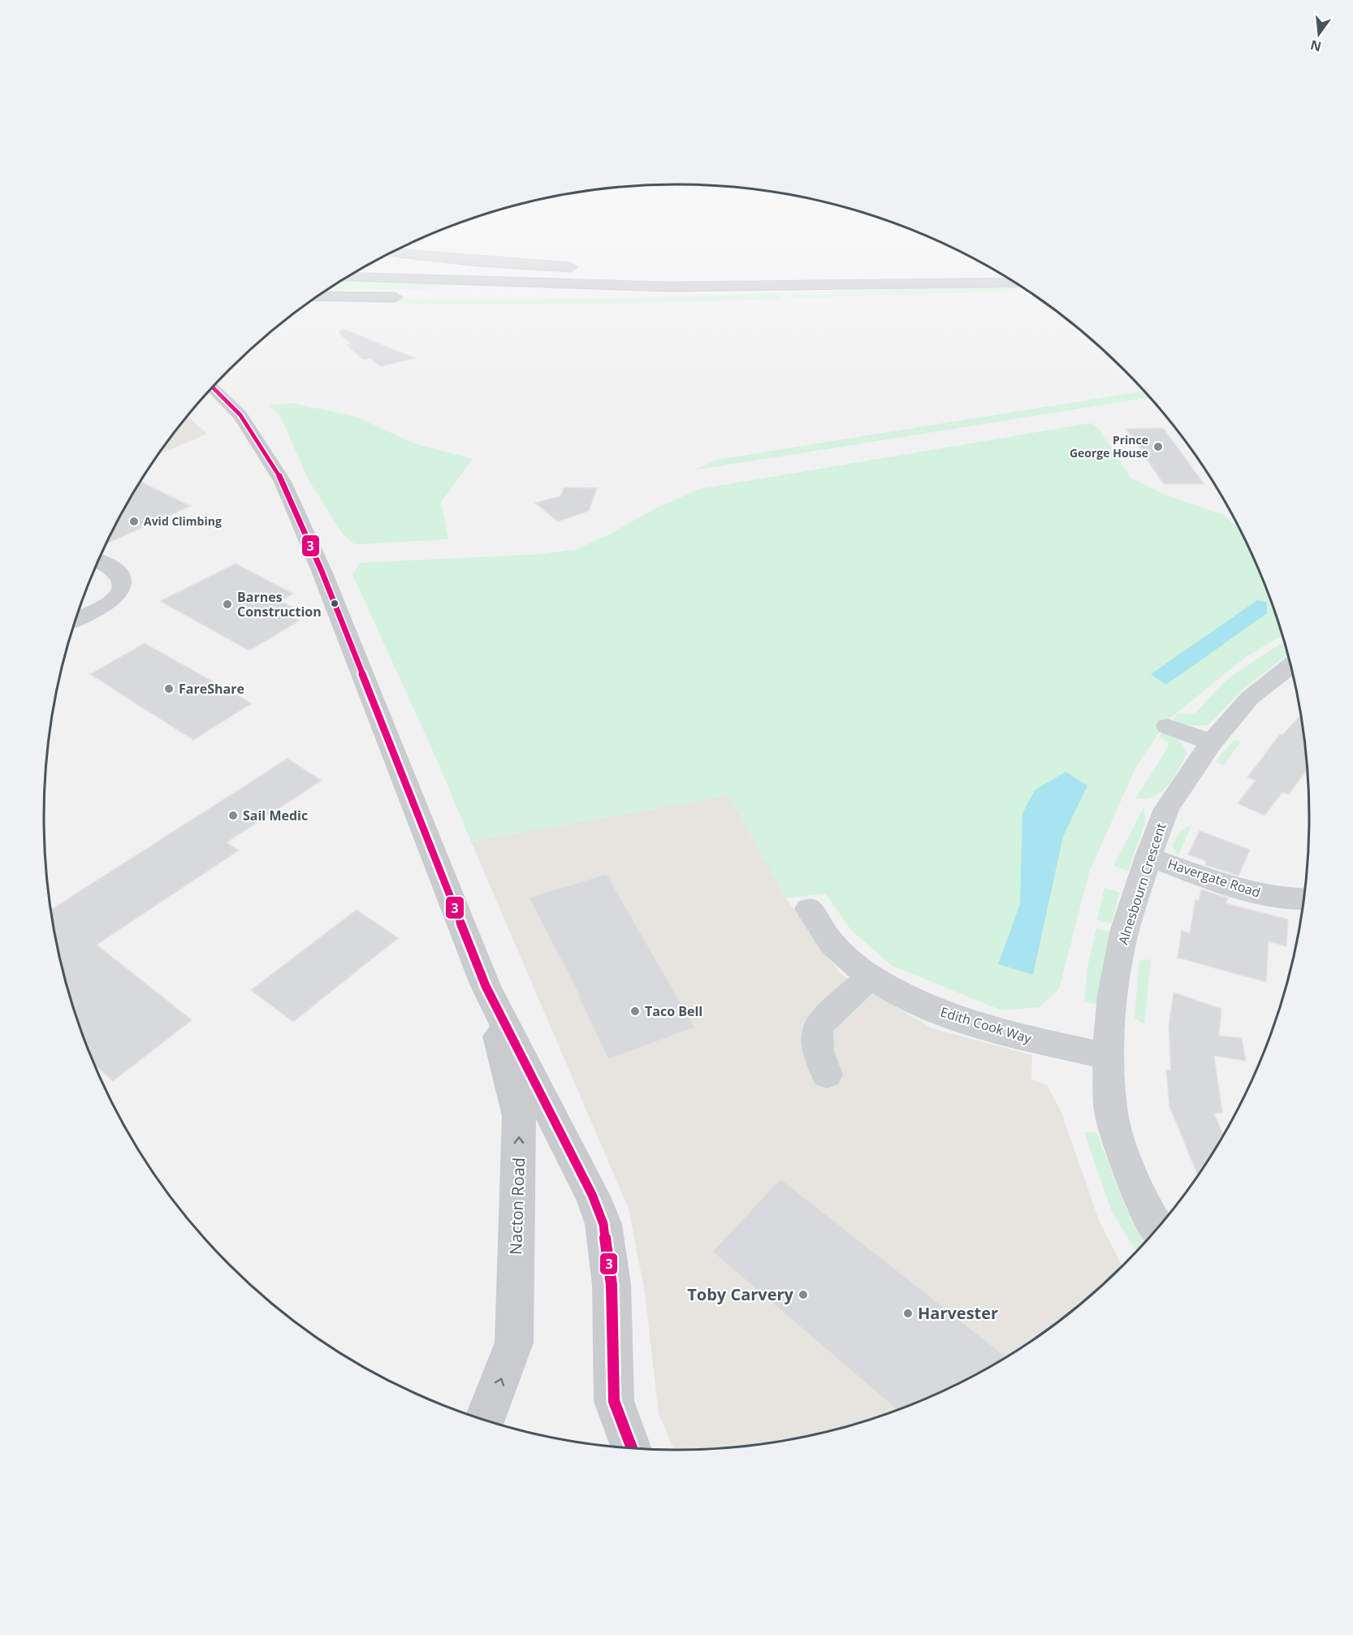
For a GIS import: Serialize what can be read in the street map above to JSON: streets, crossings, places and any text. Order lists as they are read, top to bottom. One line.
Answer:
{"streets":{"main road":["Nacton Road"],"street":["Havergate Road","Alnesbourn Crescent","Edith Cook Way"]},"crossings":[["Havergate Road","Alnesbourn Crescent"],["Alnesbourn Crescent","Edith Cook Way"]],"places":["Prince George House","Avid Climbing","Barnes Construction","FareShare","Sail Medic","Taco Bell","Toby Carvery","Harvester"],"lines":["transit line 3"],"north":"bottom"}
